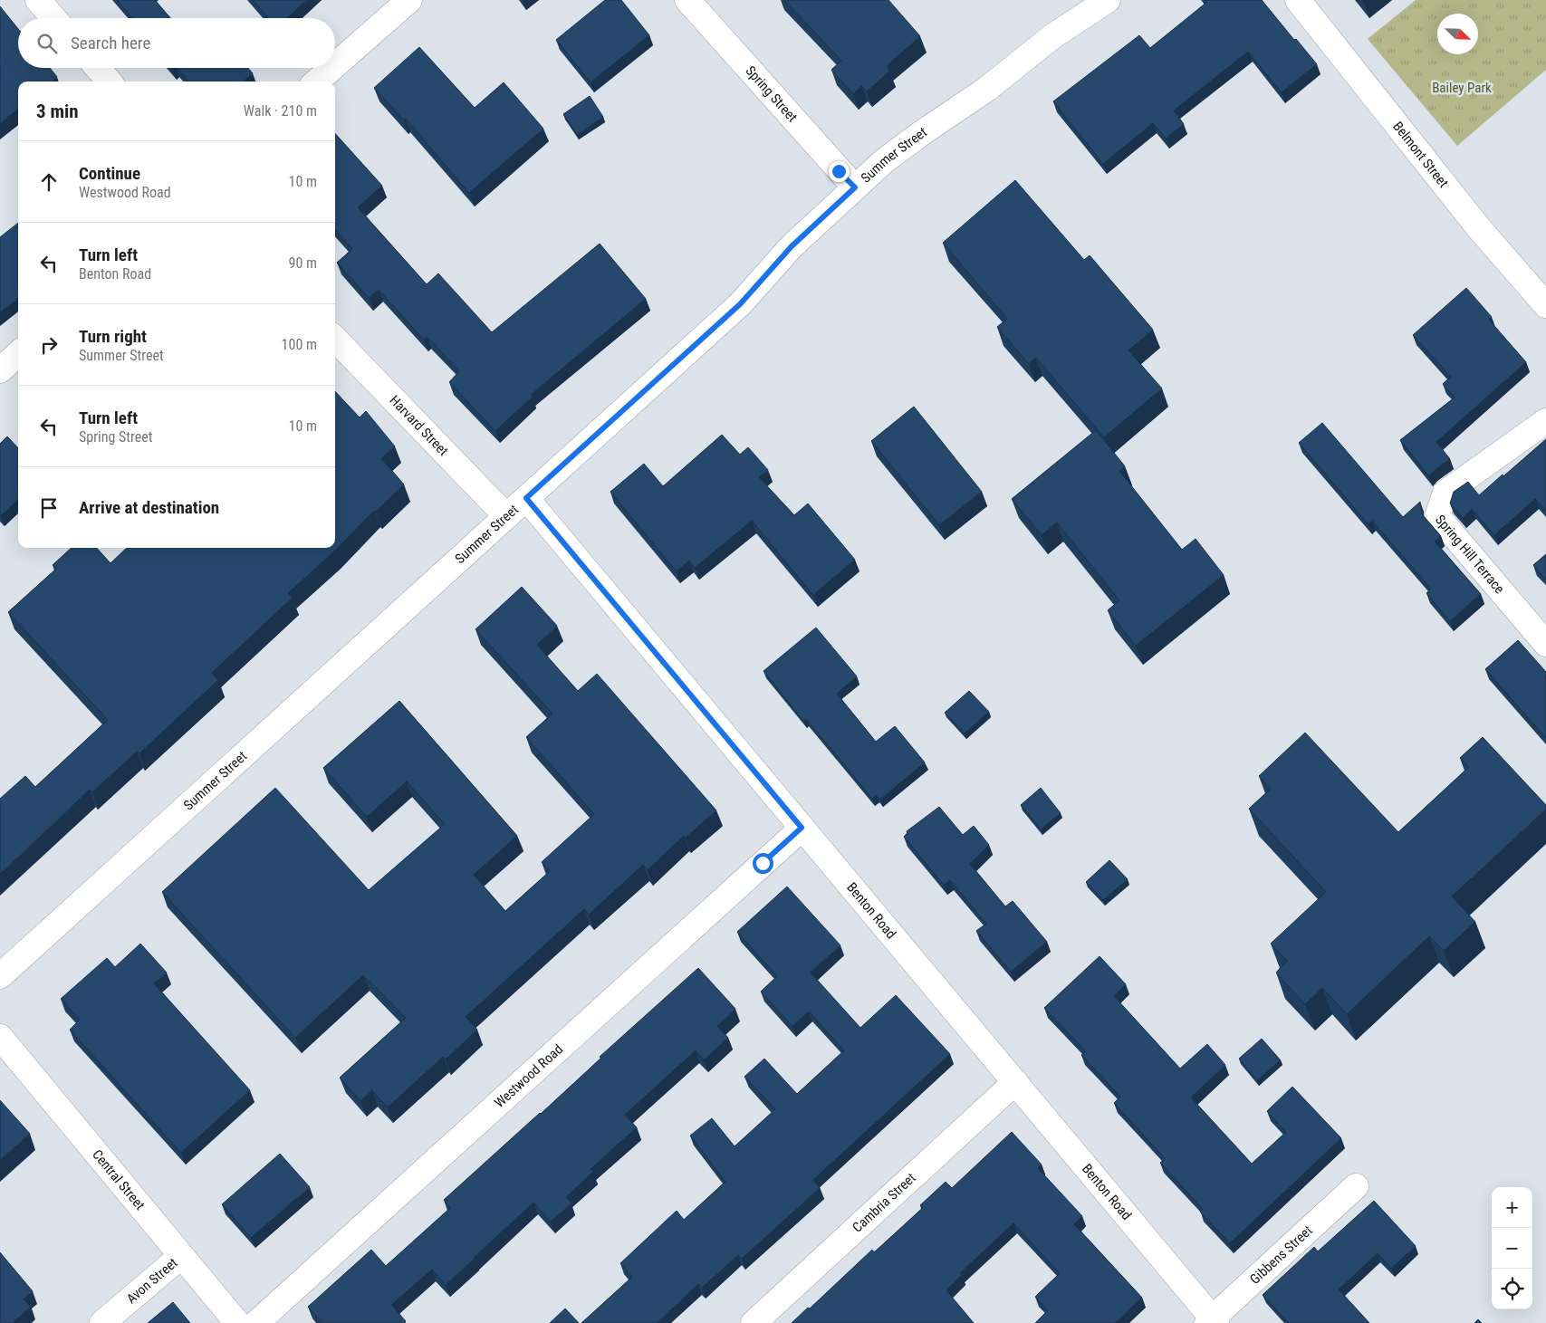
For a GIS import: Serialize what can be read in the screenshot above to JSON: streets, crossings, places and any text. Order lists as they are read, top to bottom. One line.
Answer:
{"streets":{"street":["Spring Street","Belmont Street","Summer Street","Harvard Street","Spring Hill Terrace","Benton Road","Westwood Road","Central Street","Cambria Street","Gibbens Street","Avon Street"]},"crossings":[["Spring Street","Summer Street"],["Summer Street","Harvard Street"],["Summer Street","Benton Road"],["Benton Road","Westwood Road"],["Benton Road","Cambria Street"],["Benton Road","Gibbens Street"],["Central Street","Avon Street"]],"parks":["Bailey Park"],"north":"bottom right","page":{"search":"Search here","heading":["3 min","Walk · 210 m"],"list":[["Continue","Westwood Road","10 m"],["Turn left","Benton Road","90 m"],["Turn right","Summer Street","100 m"],["Turn left","Spring Street","10 m"],"Arrive at destination"],"map_buttons":["+","−"]}}
